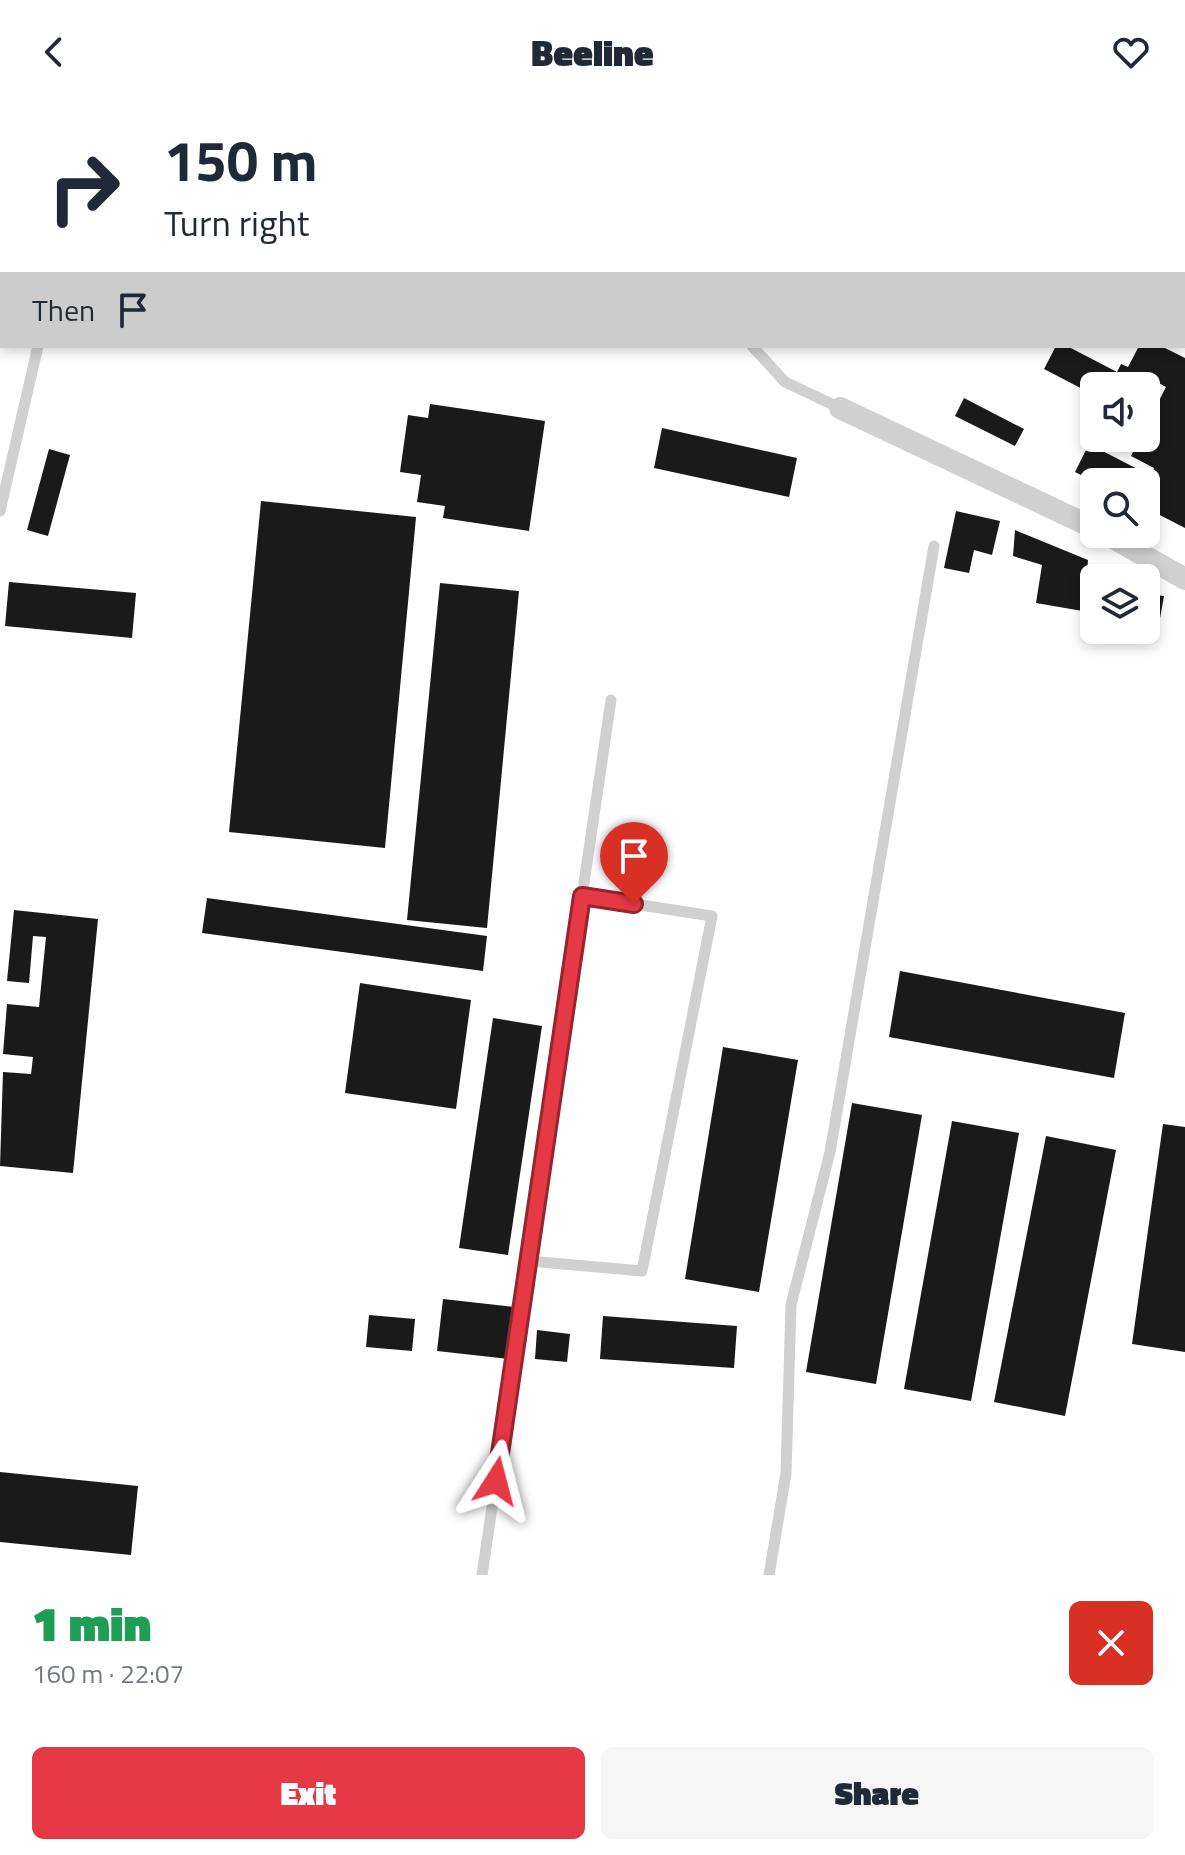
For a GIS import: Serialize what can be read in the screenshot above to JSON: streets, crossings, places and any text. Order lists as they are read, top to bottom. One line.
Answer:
{"page":{"header":"Beeline","turn":["150 m","Turn right"],"then":"Then","heading":["1 min","160 m · 22:07"],"buttons":["Exit","Share"]}}
